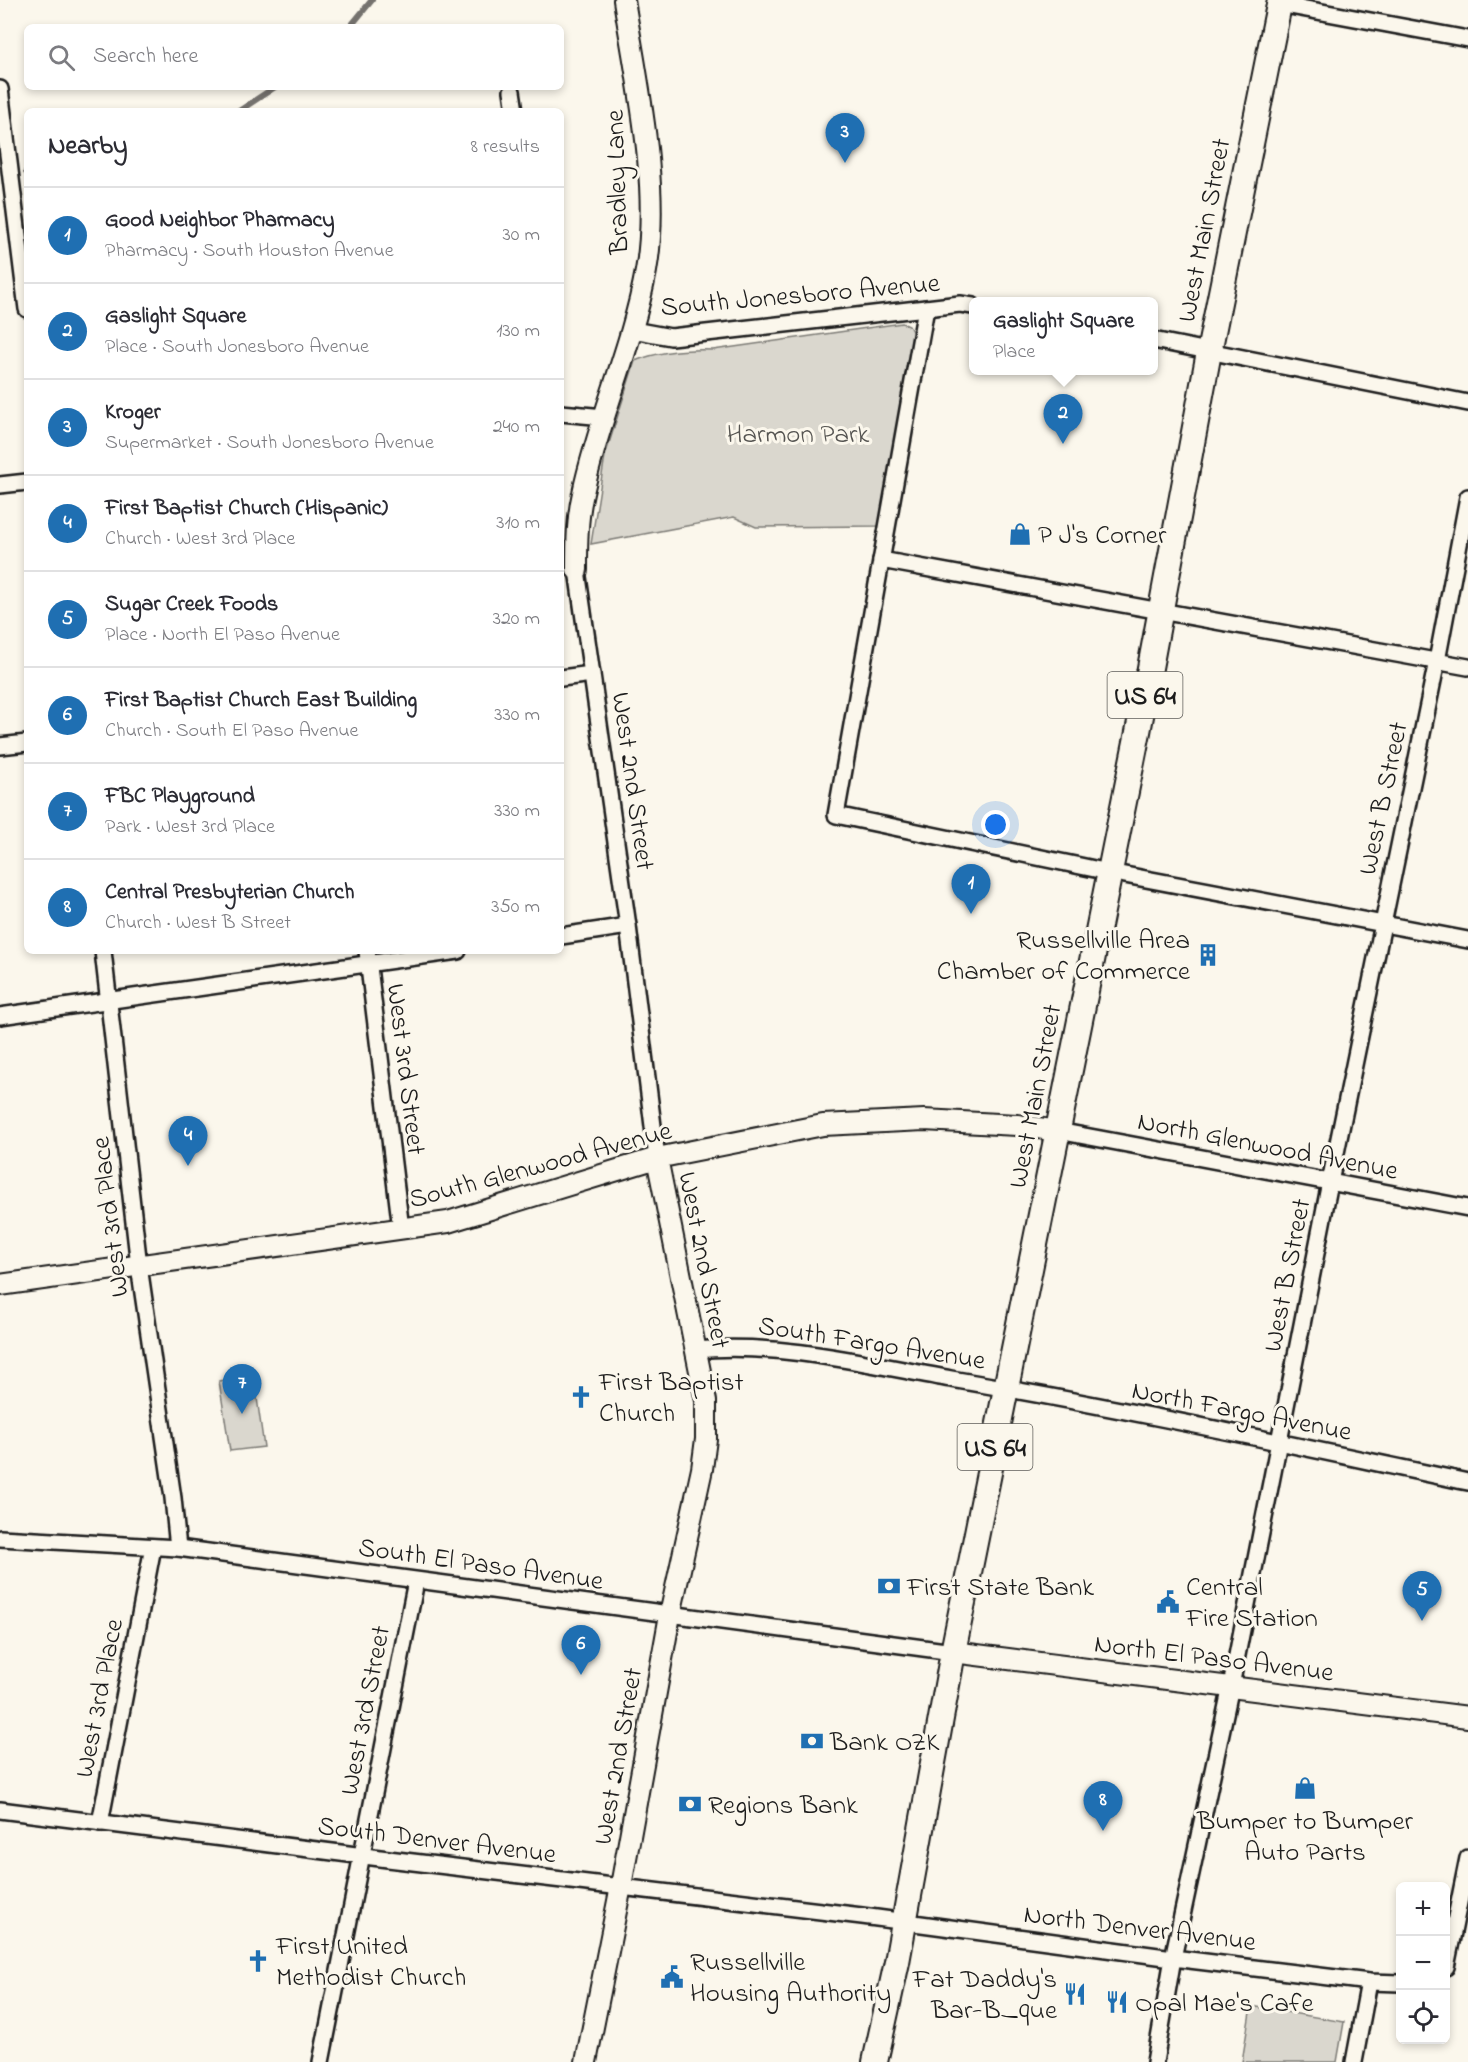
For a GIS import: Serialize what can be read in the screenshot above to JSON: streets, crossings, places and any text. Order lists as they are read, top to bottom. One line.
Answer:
{"streets":{"main road":["West Main Street","US 64"],"street":["Bradley Lane","South Jonesboro Avenue","West 2nd Street","West B Street","West 3rd Street","North Glenwood Avenue","South Glenwood Avenue","West 3rd Place","South Fargo Avenue","North Fargo Avenue","South El Paso Avenue","North El Paso Avenue","South Denver Avenue","North Denver Avenue"]},"crossings":[["Bradley Lane","South Jonesboro Avenue"],["Bradley Lane","West 2nd Street"],["West Main Street","North Glenwood Avenue"],["West Main Street","South Glenwood Avenue"],["West Main Street","South Fargo Avenue"],["West Main Street","North Fargo Avenue"],["West Main Street","South El Paso Avenue"],["West Main Street","North El Paso Avenue"],["West Main Street","South Denver Avenue"],["West Main Street","North Denver Avenue"],["West 2nd Street","South Glenwood Avenue"],["West 2nd Street","South Fargo Avenue"],["West 2nd Street","South El Paso Avenue"],["West 2nd Street","South Denver Avenue"],["West B Street","North Glenwood Avenue"],["West B Street","North Fargo Avenue"],["West B Street","North El Paso Avenue"],["West B Street","North Denver Avenue"],["West 3rd Street","South Glenwood Avenue"],["West 3rd Street","South El Paso Avenue"],["West 3rd Street","South Denver Avenue"],["North Glenwood Avenue","South Glenwood Avenue"],["South Glenwood Avenue","West 3rd Place"],["West 3rd Place","South El Paso Avenue"],["West 3rd Place","South Denver Avenue"],["South Fargo Avenue","North Fargo Avenue"],["South El Paso Avenue","North El Paso Avenue"],["South Denver Avenue","North Denver Avenue"]],"parks":["Harmon Park"],"places":{"shop":["P J's Corner","Bumper to Bumper Auto Parts"],"building":["Russellville Area Chamber of Commerce"],"church":["First Baptist Church","First United Methodist Church"],"bank":["First State Bank","Bank OZK","Regions Bank"],"public building":["Central Fire Station","Russellville Housing Authority"],"restaurant":["Fat Daddy's Bar-B_que","Opal Mae's Cafe"]},"page":{"search":"Search here","heading":["Nearby","8 results"],"pins":["3","2","1","4","7","5","6","8"],"list":[{"mark":"1","name":"Good Neighbor Pharmacy","note":"Pharmacy · South Houston Avenue","value":"30 m"},{"mark":"2","name":"Gaslight Square","note":"Place · South Jonesboro Avenue","value":"130 m"},{"mark":"3","name":"Kroger","note":"Supermarket · South Jonesboro Avenue","value":"240 m"},{"mark":"4","name":"First Baptist Church (Hispanic)","note":"Church · West 3rd Place","value":"310 m"},{"mark":"5","name":"Sugar Creek Foods","note":"Place · North El Paso Avenue","value":"320 m"},{"mark":"6","name":"First Baptist Church East Building","note":"Church · South El Paso Avenue","value":"330 m"},{"mark":"7","name":"FBC Playground","note":"Park · West 3rd Place","value":"330 m"},{"mark":"8","name":"Central Presbyterian Church","note":"Church · West B Street","value":"350 m"}],"popup":["Gaslight Square","Place"],"map_buttons":["+","−"]}}
